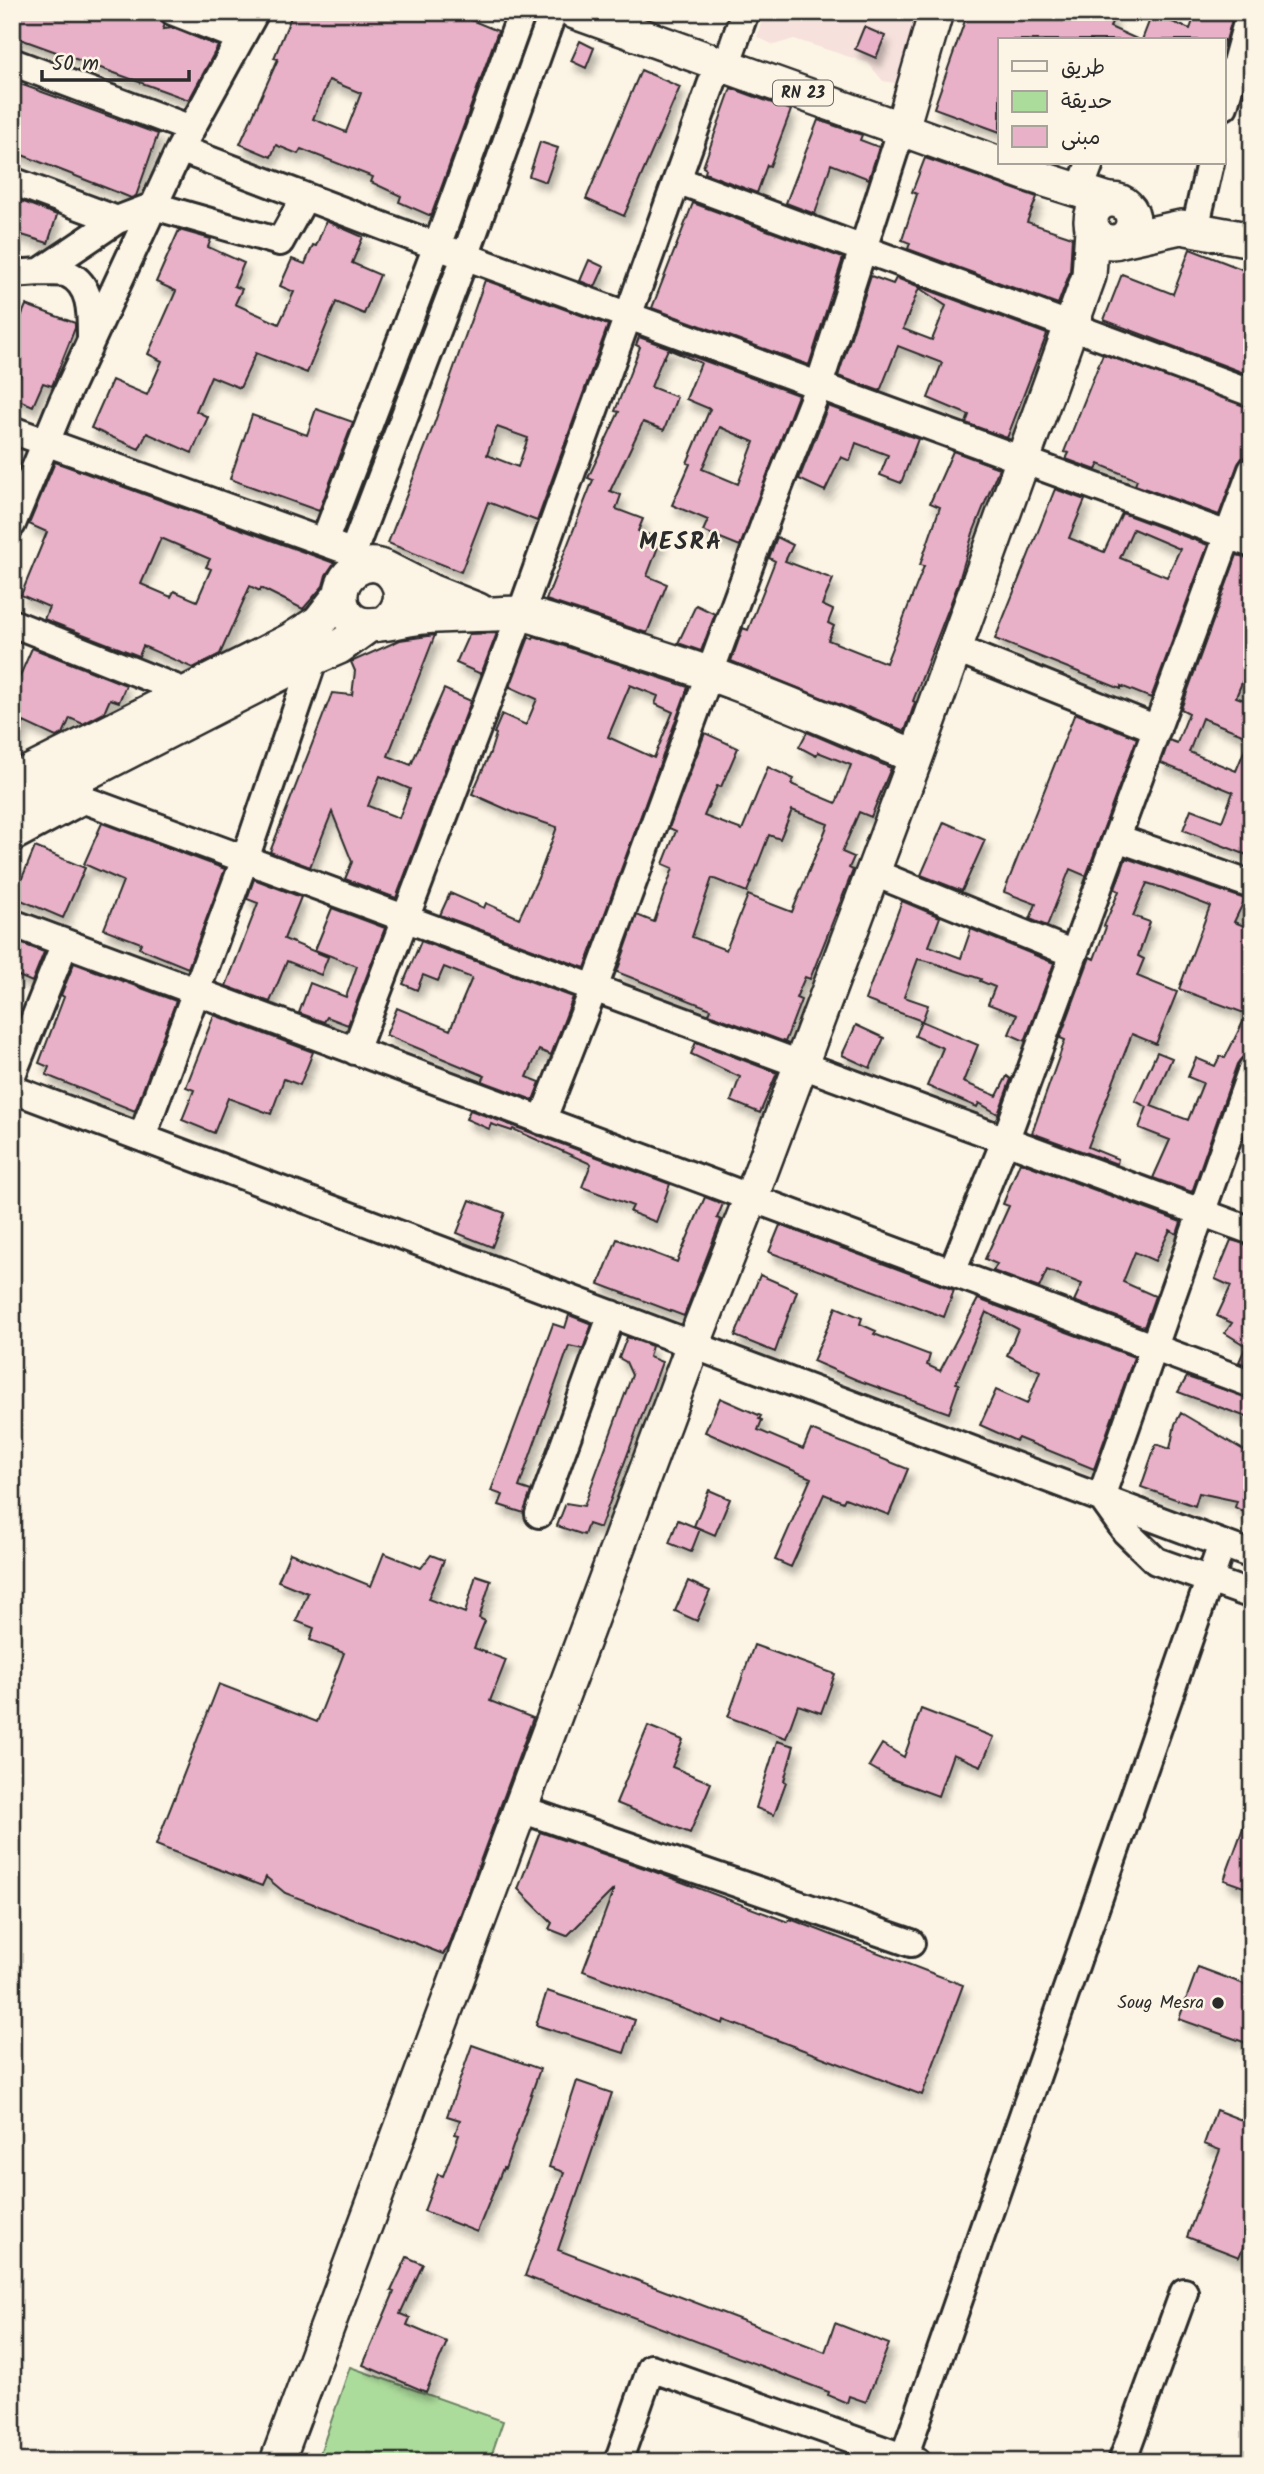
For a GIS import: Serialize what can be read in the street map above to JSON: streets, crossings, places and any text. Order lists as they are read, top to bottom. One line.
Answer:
{"streets":{"main road":["RN 23"]},"districts":["MESRA"],"places":["Soug Mesra"],"legend":["طريق","حديقة","مبنى"],"scale_bar":"50 m"}
